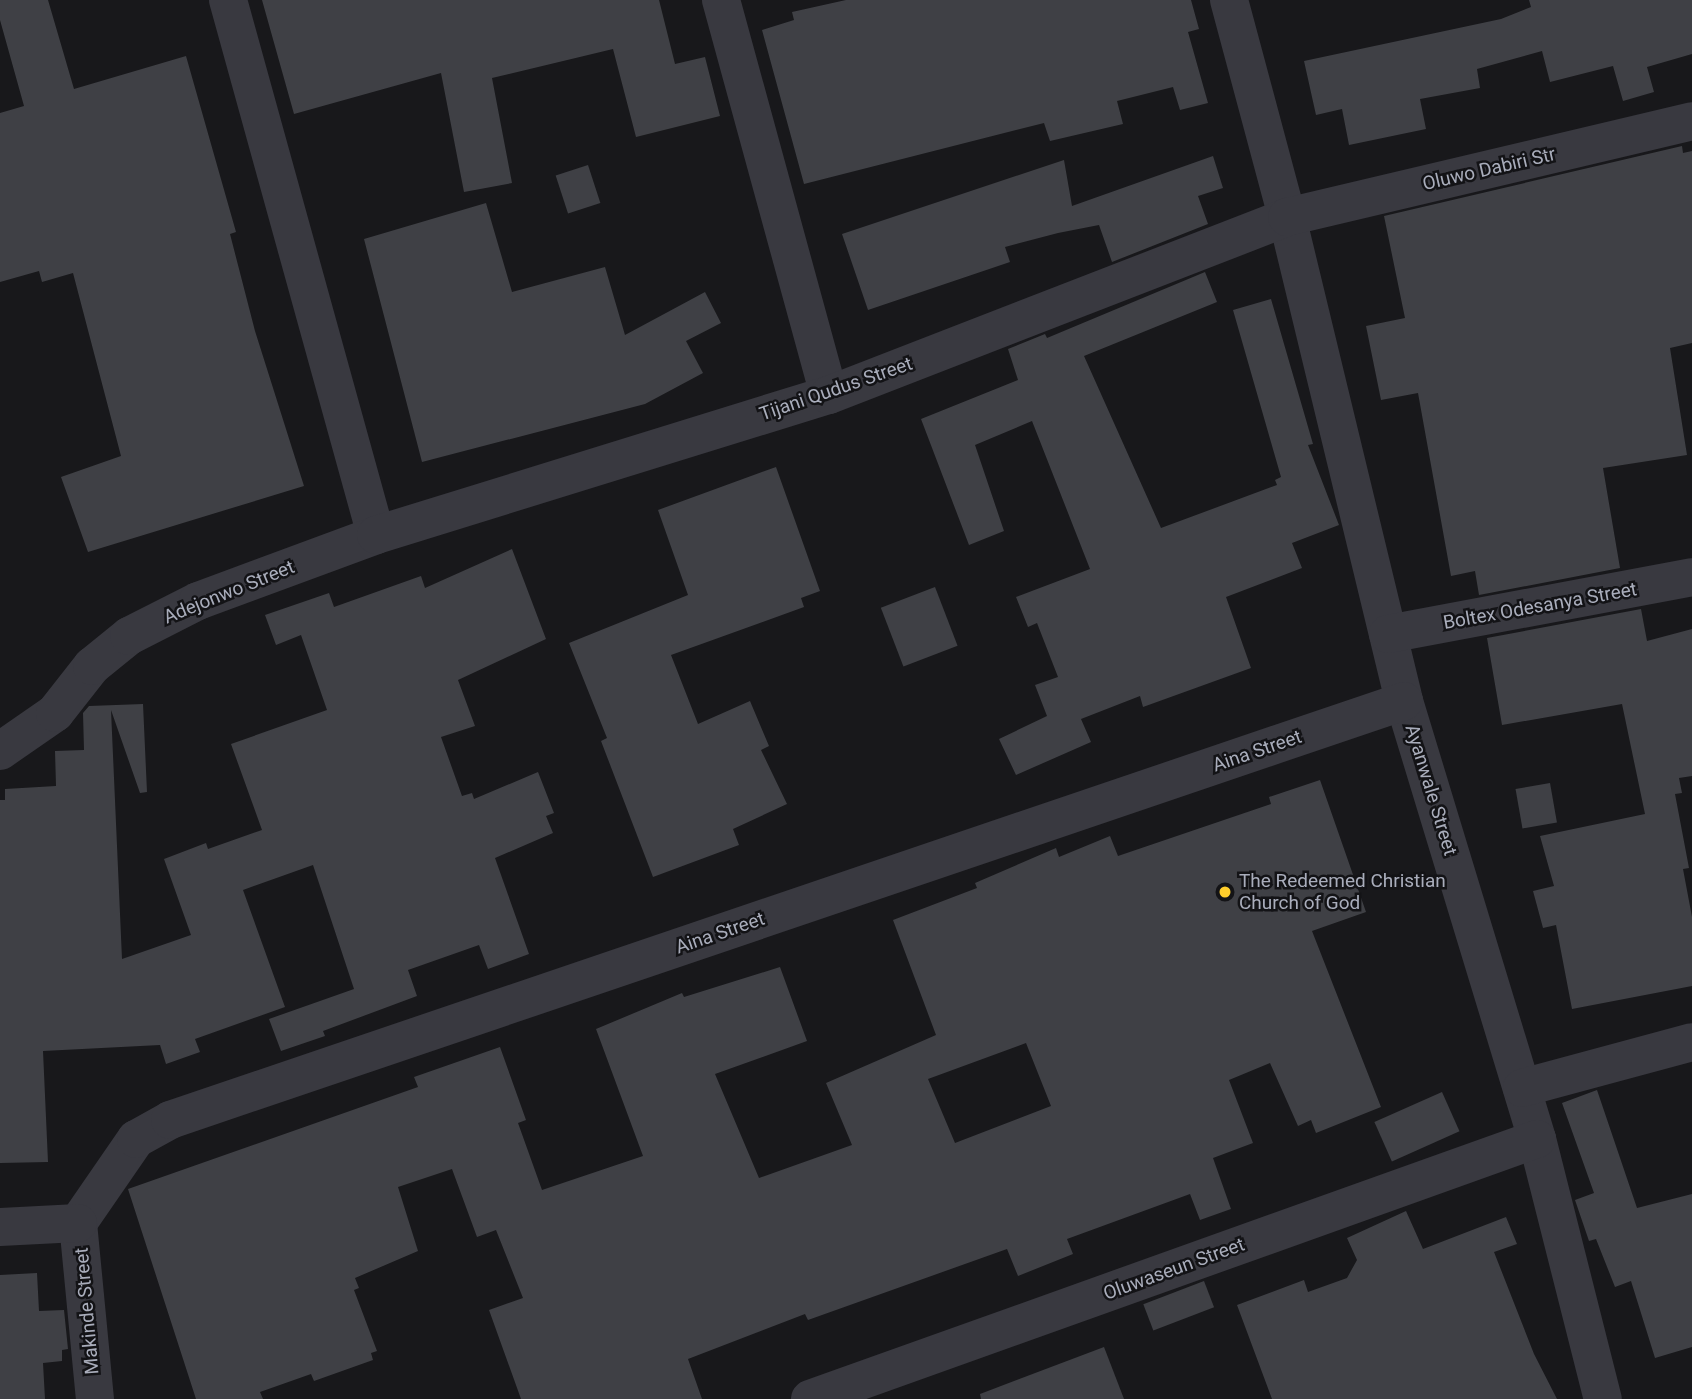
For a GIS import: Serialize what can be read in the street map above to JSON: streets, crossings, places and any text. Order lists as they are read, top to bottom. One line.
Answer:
{"streets":{"street":["Oluwo Dabiri Str","Tijani Qudus Street","Adejonwo Street","Boltex Odesanya Street","Aina Street","Ayanwale Street","Oluwaseun Street","Makinde Street"]},"crossings":[["Oluwo Dabiri Str","Tijani Qudus Street"],["Oluwo Dabiri Str","Ayanwale Street"],["Tijani Qudus Street","Adejonwo Street"],["Tijani Qudus Street","Ayanwale Street"],["Boltex Odesanya Street","Ayanwale Street"],["Aina Street","Ayanwale Street"],["Aina Street","Makinde Street"],["Ayanwale Street","Oluwaseun Street"]],"places":["The Redeemed Christian Church of God"]}
